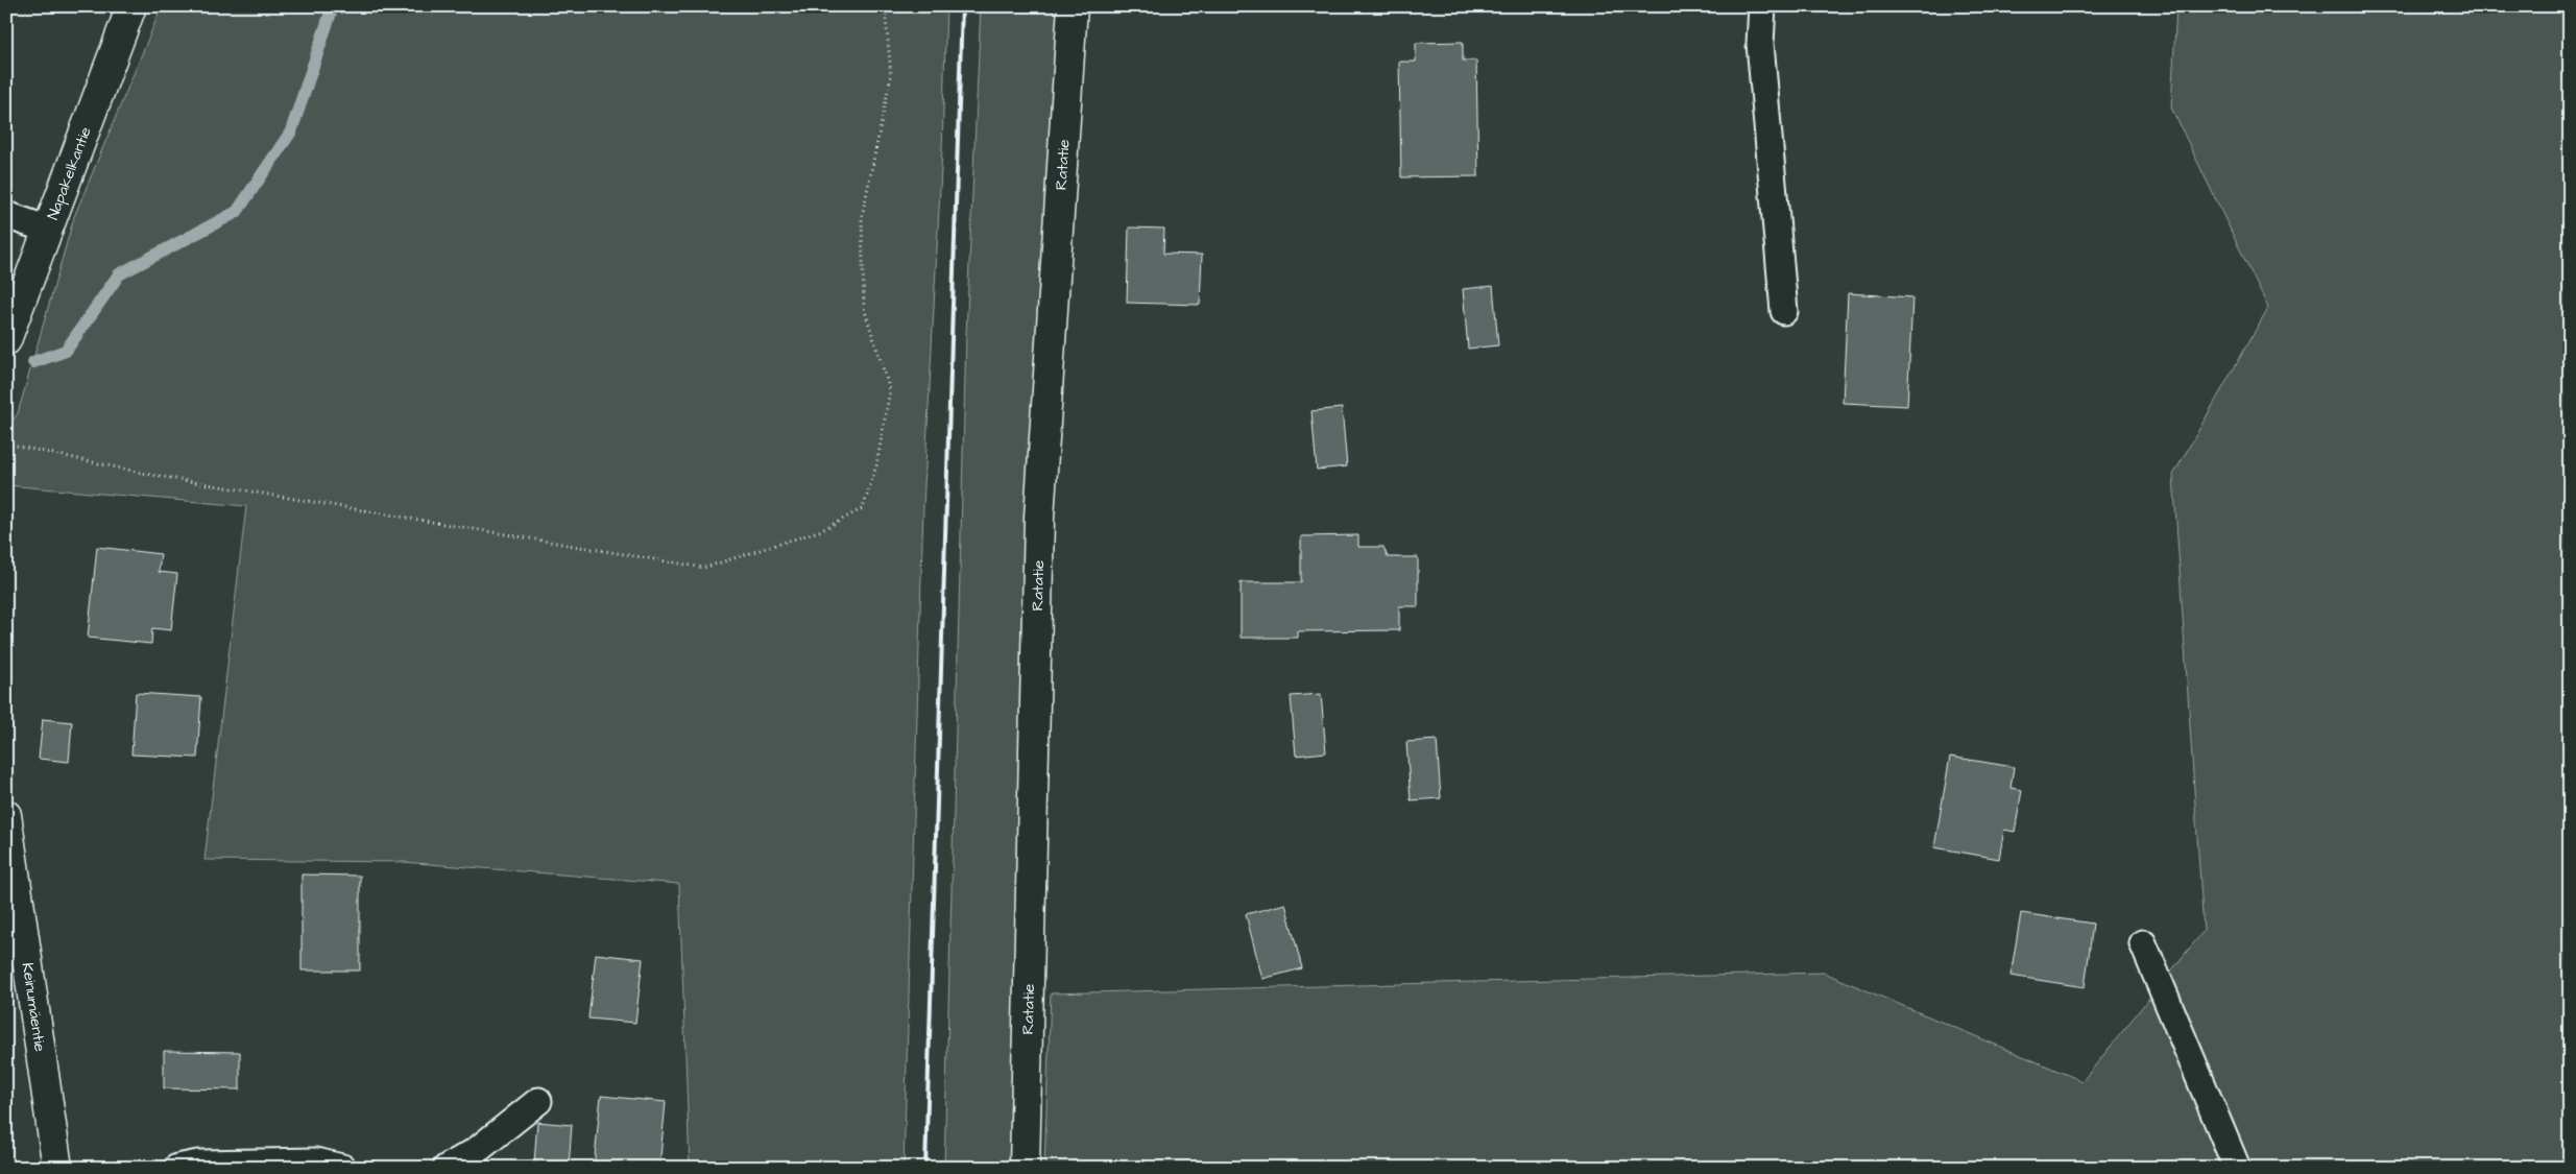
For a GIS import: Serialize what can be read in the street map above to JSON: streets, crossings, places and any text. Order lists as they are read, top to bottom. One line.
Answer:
{"streets":{"street":["Ratatie","Napakelkantie","Keinumäentie"]}}
